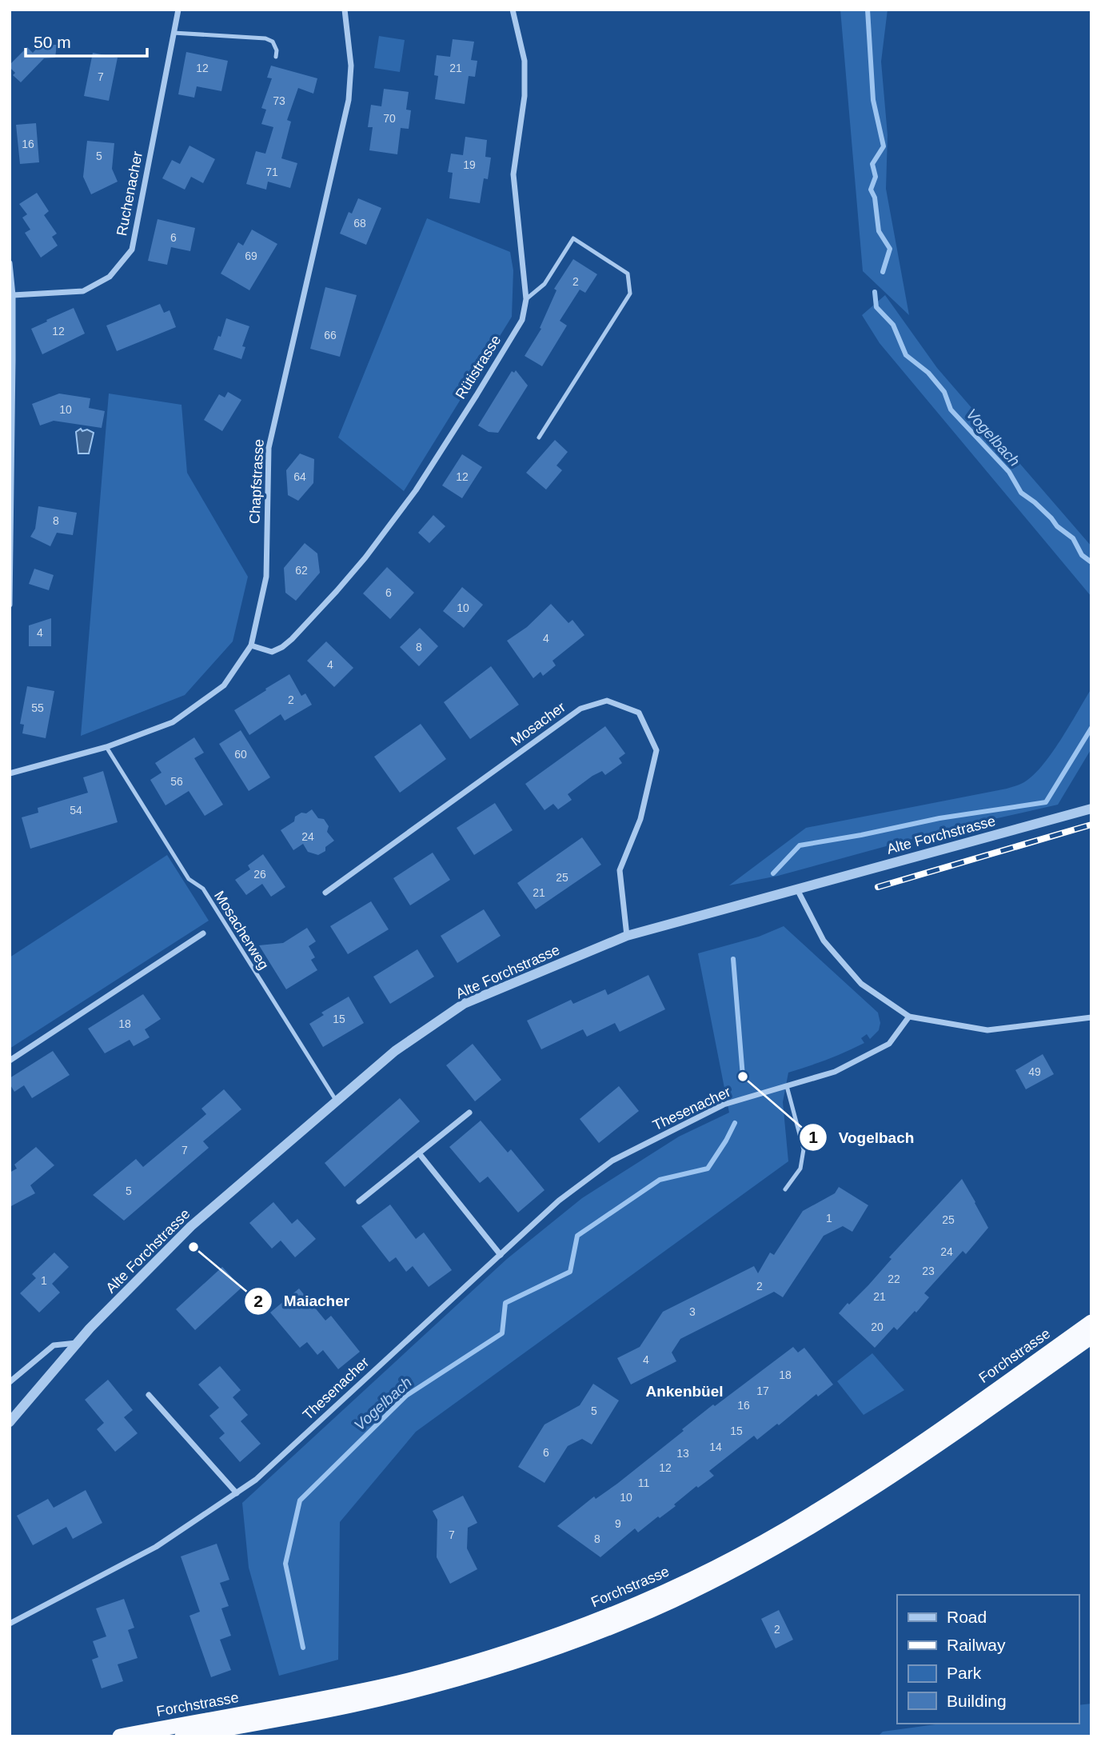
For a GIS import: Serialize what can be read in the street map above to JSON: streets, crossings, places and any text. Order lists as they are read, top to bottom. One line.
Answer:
{"streets":{"highway":["Forchstrasse"],"street":["Ruchenacher","Rütistrasse","Chapfstrasse","Mosacher","Alte Forchstrasse","Thesenacher"],"lane":["Mosacherweg"]},"crossings":[["Rütistrasse","Chapfstrasse"],["Chapfstrasse","Mosacherweg"],["Mosacher","Alte Forchstrasse"],["Alte Forchstrasse","Mosacherweg"]],"districts":["Ankenbüel"],"water":["Vogelbach"],"places":["Vogelbach","Maiacher"],"house_numbers":["12","21","7","73","70","16","5","19","71","68","6","69","2","12","66","10","64","12","8","62","6","10","4","4","8","4","2","55","60","56","54","24","26","25","21","15","18","49","7","5","1","25","24","23","22","1","2","21","3","20","4","18","17","16","5","15","14","6","13","12","11","10","9","7","8","2"],"legend":["Road","Railway","Park","Building"],"scale_bar":"50 m"}
